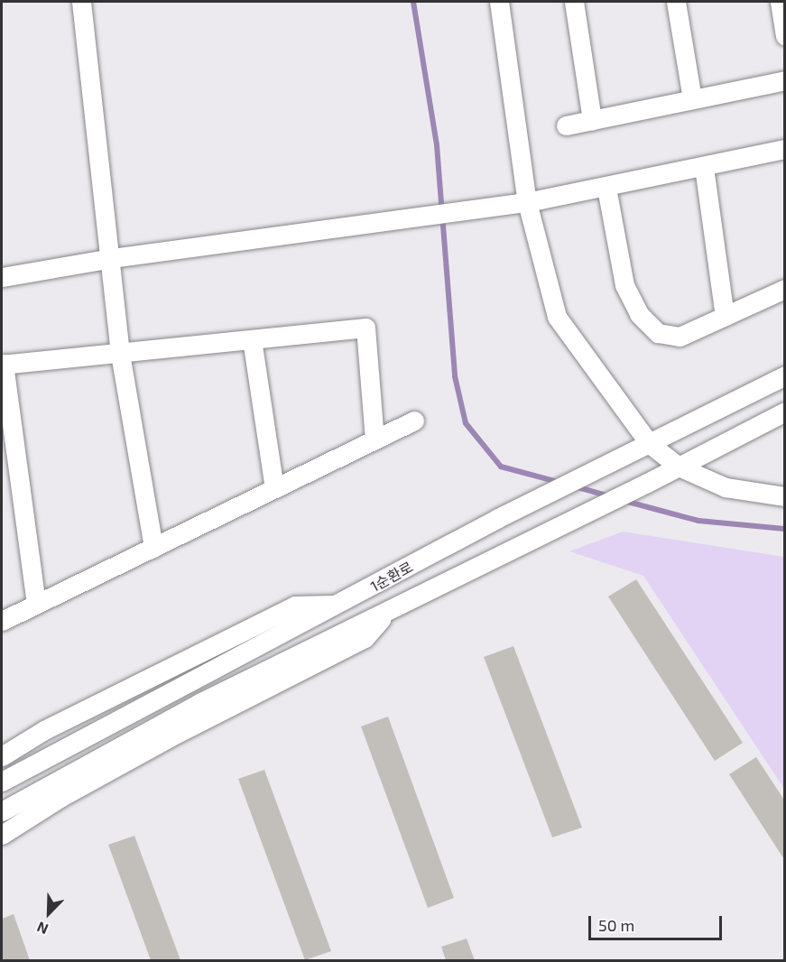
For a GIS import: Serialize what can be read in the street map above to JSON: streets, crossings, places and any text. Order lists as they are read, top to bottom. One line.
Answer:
{"streets":{"street":["1순환로"]},"scale_bar":"50 m","north":"bottom left"}
